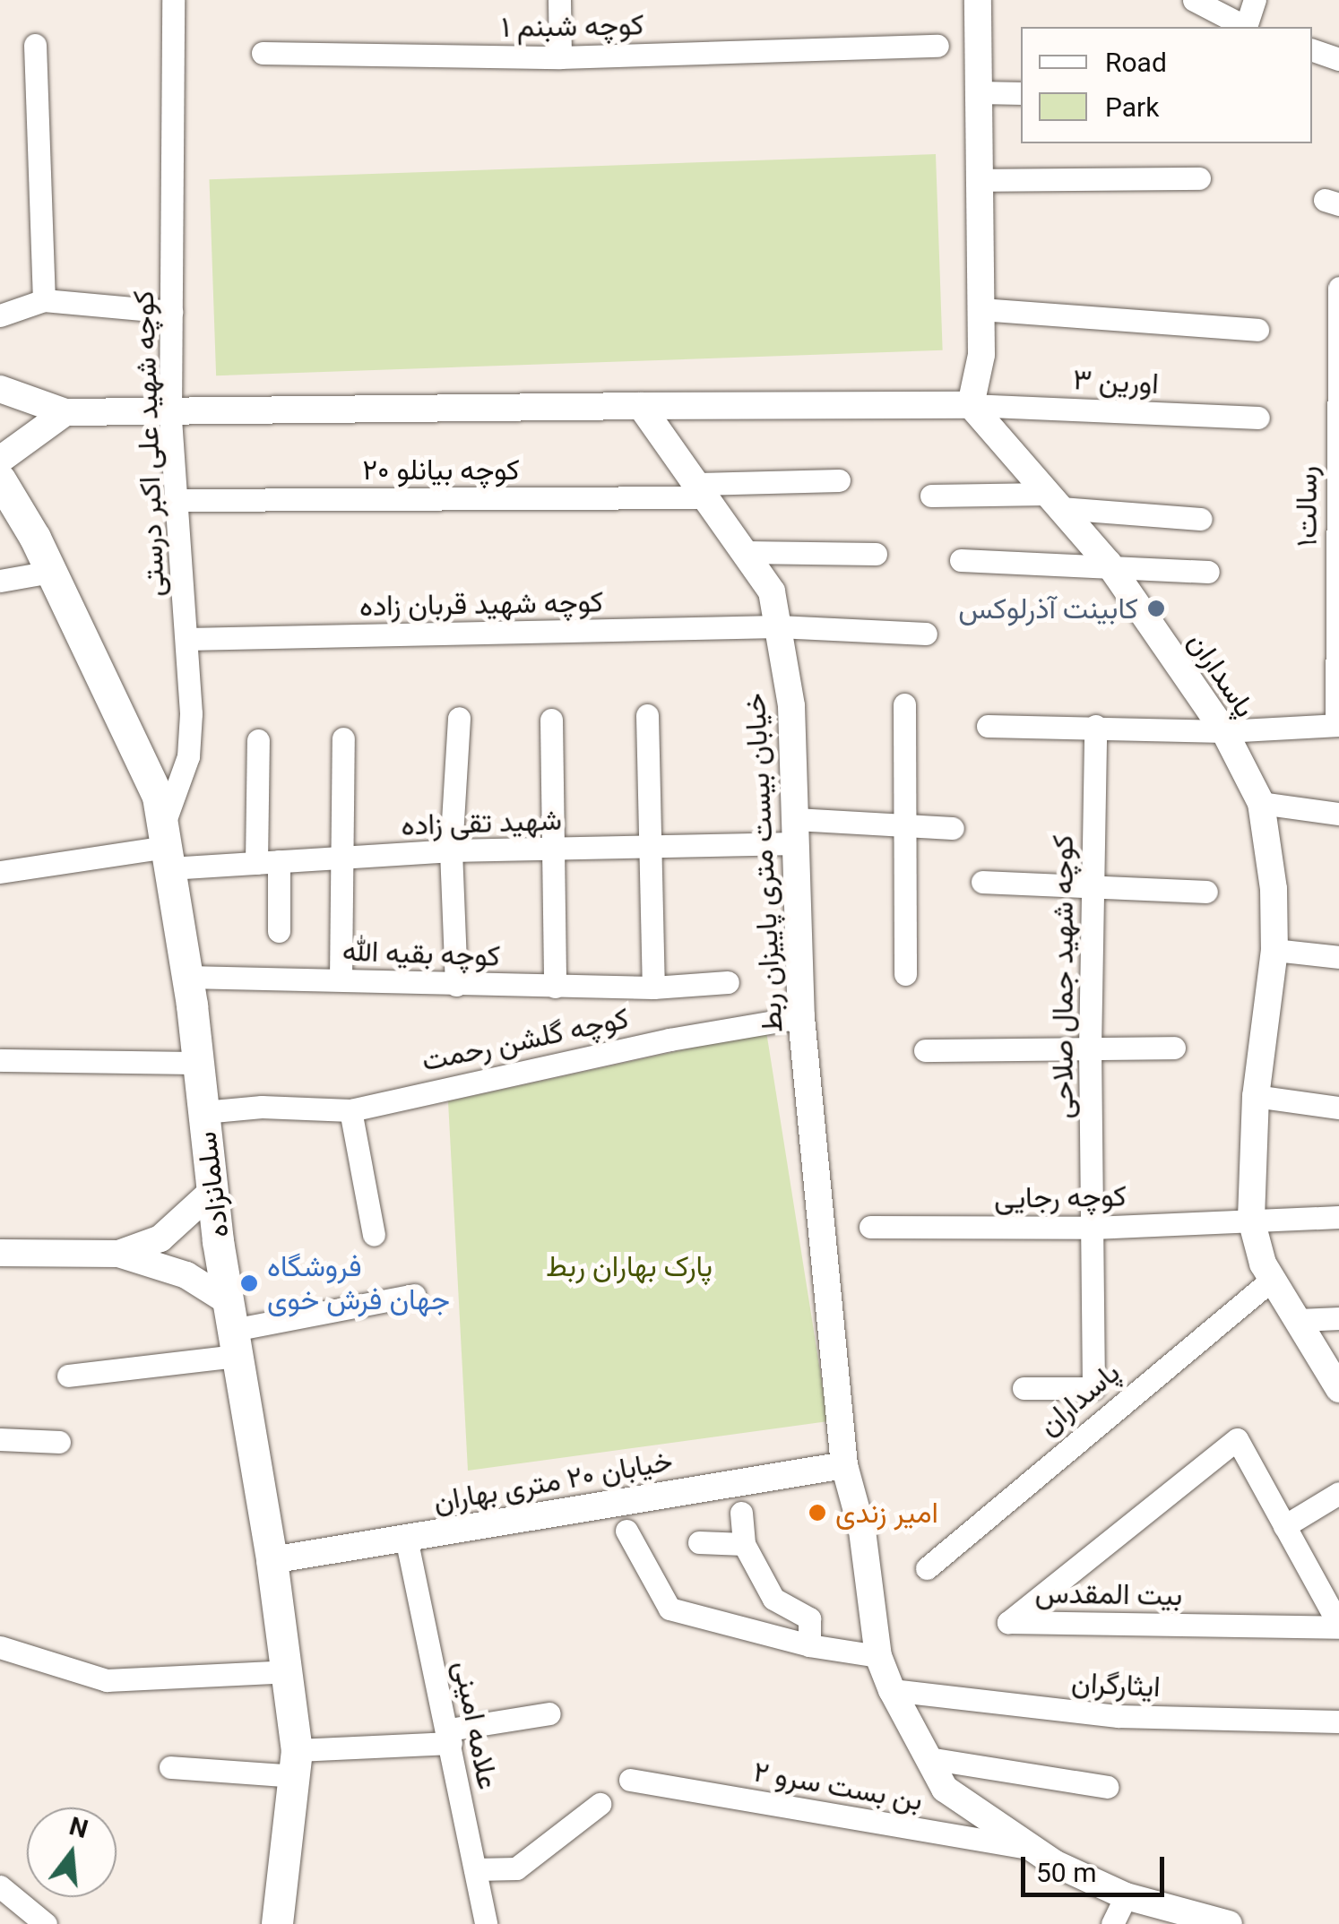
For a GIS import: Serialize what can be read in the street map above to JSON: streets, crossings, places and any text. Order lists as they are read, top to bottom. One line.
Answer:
{"streets":{"main road":["سلمانزاده"],"street":["کوچه شبنم ۱","اورین ۳","کوچه شهید علی اکبر درستی","کوچه بیانلو ۲۰","رسالت۱","کوچه شهید قربان زاده","پاسداران","شهید تقی زاده","خیابان بیست متری پاییزان ربط","کوچه بقیه الله","کوچه شهید جمال صلاحی","کوچه گلشن رحمت","کوچه رجایی","خیابان ۲۰ متری بهاران","بیت المقدس","ایثارگران","علامه امینی","بن بست سرو ۲"]},"crossings":[["اورین ۳","پاسداران"],["کوچه شهید علی اکبر درستی","کوچه بیانلو ۲۰"],["کوچه شهید علی اکبر درستی","کوچه شهید قربان زاده"],["کوچه شهید علی اکبر درستی","شهید تقی زاده"],["کوچه شهید علی اکبر درستی","سلمانزاده"],["کوچه بیانلو ۲۰","خیابان بیست متری پاییزان ربط"],["کوچه شهید قربان زاده","خیابان بیست متری پاییزان ربط"],["پاسداران","کوچه رجایی"],["شهید تقی زاده","خیابان بیست متری پاییزان ربط"],["شهید تقی زاده","سلمانزاده"],["خیابان بیست متری پاییزان ربط","کوچه گلشن رحمت"],["خیابان بیست متری پاییزان ربط","خیابان ۲۰ متری بهاران"],["خیابان بیست متری پاییزان ربط","ایثارگران"],["خیابان بیست متری پاییزان ربط","بن بست سرو ۲"],["کوچه بقیه الله","سلمانزاده"],["کوچه شهید جمال صلاحی","کوچه رجایی"],["کوچه گلشن رحمت","سلمانزاده"],["سلمانزاده","خیابان ۲۰ متری بهاران"],["خیابان ۲۰ متری بهاران","علامه امینی"]],"parks":["پارک بهاران ربط"],"places":["کابینت آذرلوکس","فروشگاه جهان فرش خوی","امیر زندی"],"legend":["Road","Park"],"scale_bar":"50 m","north":"top"}
